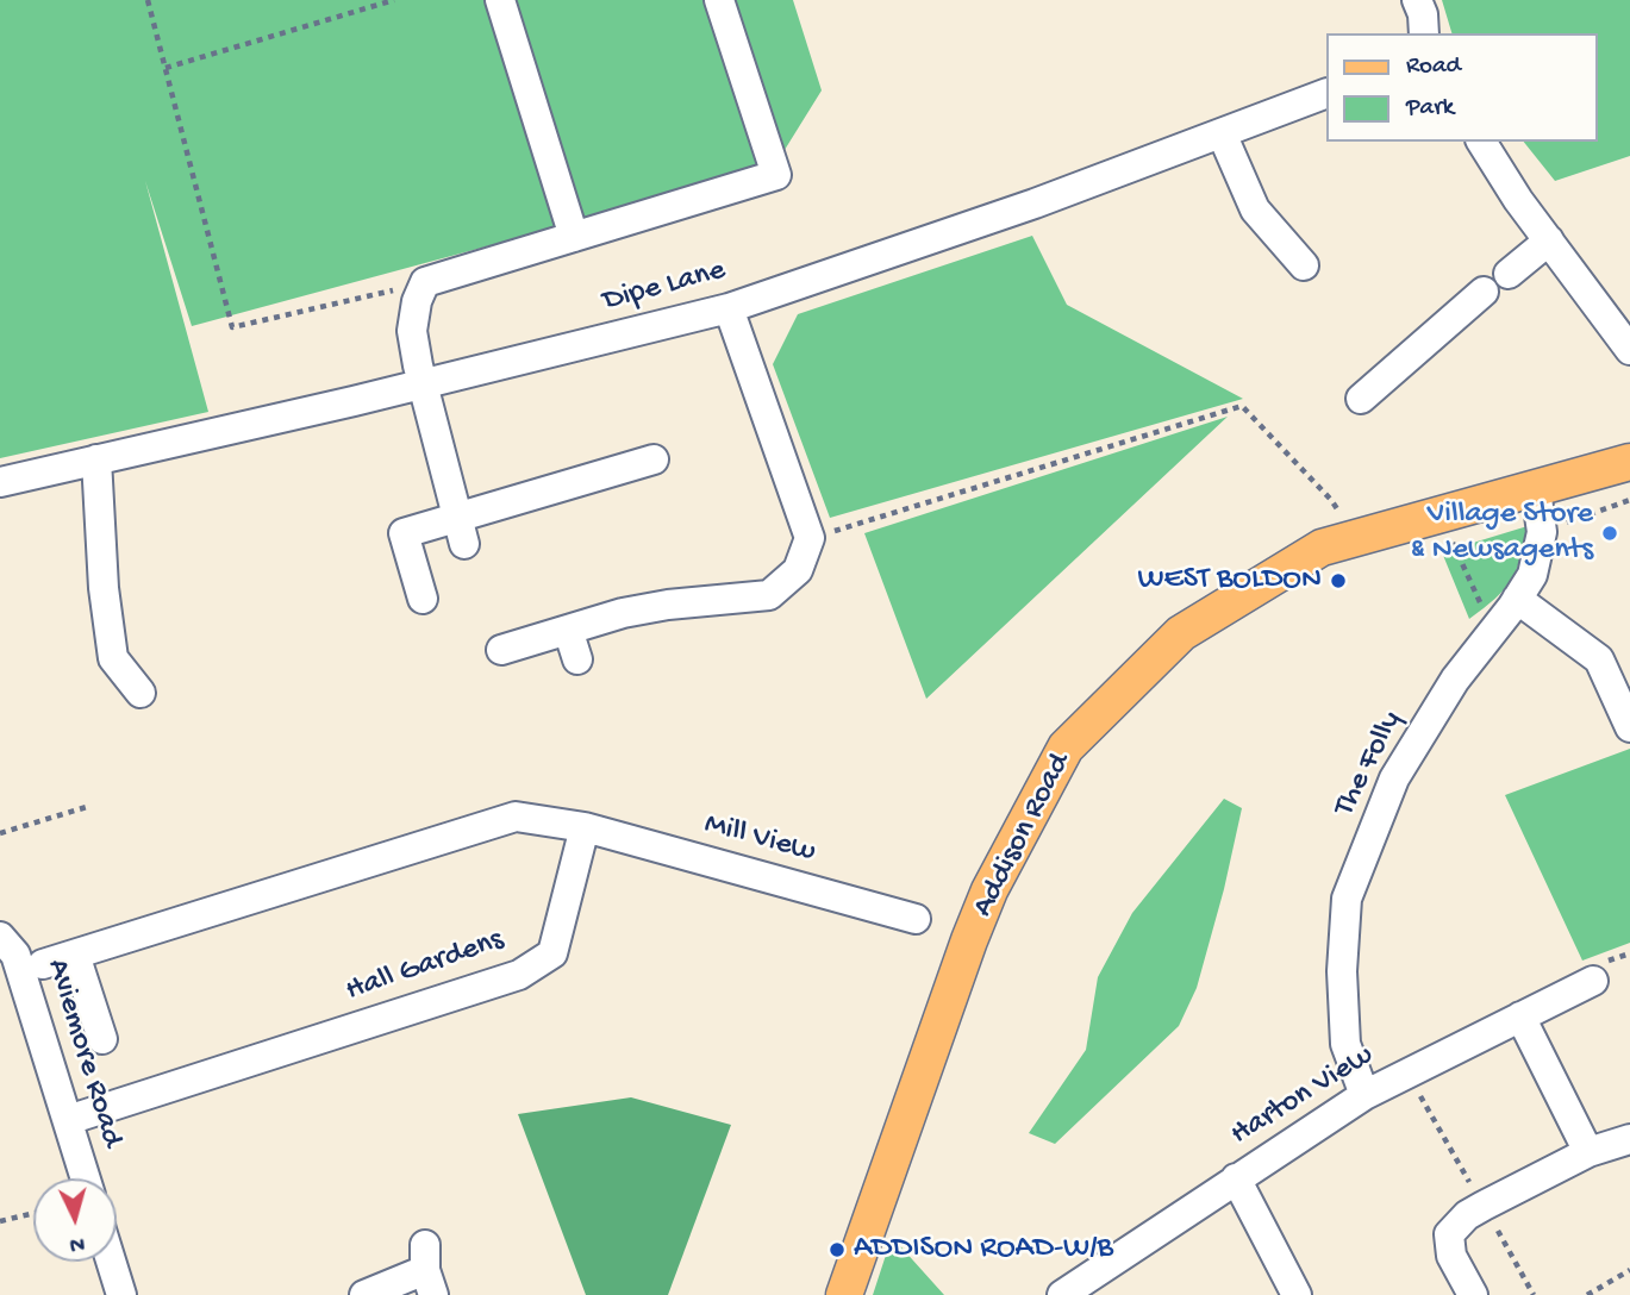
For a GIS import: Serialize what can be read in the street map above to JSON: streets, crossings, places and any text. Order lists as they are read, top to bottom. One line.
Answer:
{"streets":{"main road":["Addison Road"],"street":["Dipe Lane","The Folly","Mill View","Hall Gardens","Aviemore Road","Harton View"]},"crossings":[["The Folly","Addison Road"],["The Folly","Harton View"],["Mill View","Hall Gardens"],["Hall Gardens","Aviemore Road"]],"places":["Village Store & Newsagents","WEST BOLDON","ADDISON ROAD-W/B"],"legend":["Road","Park"],"north":"bottom"}
